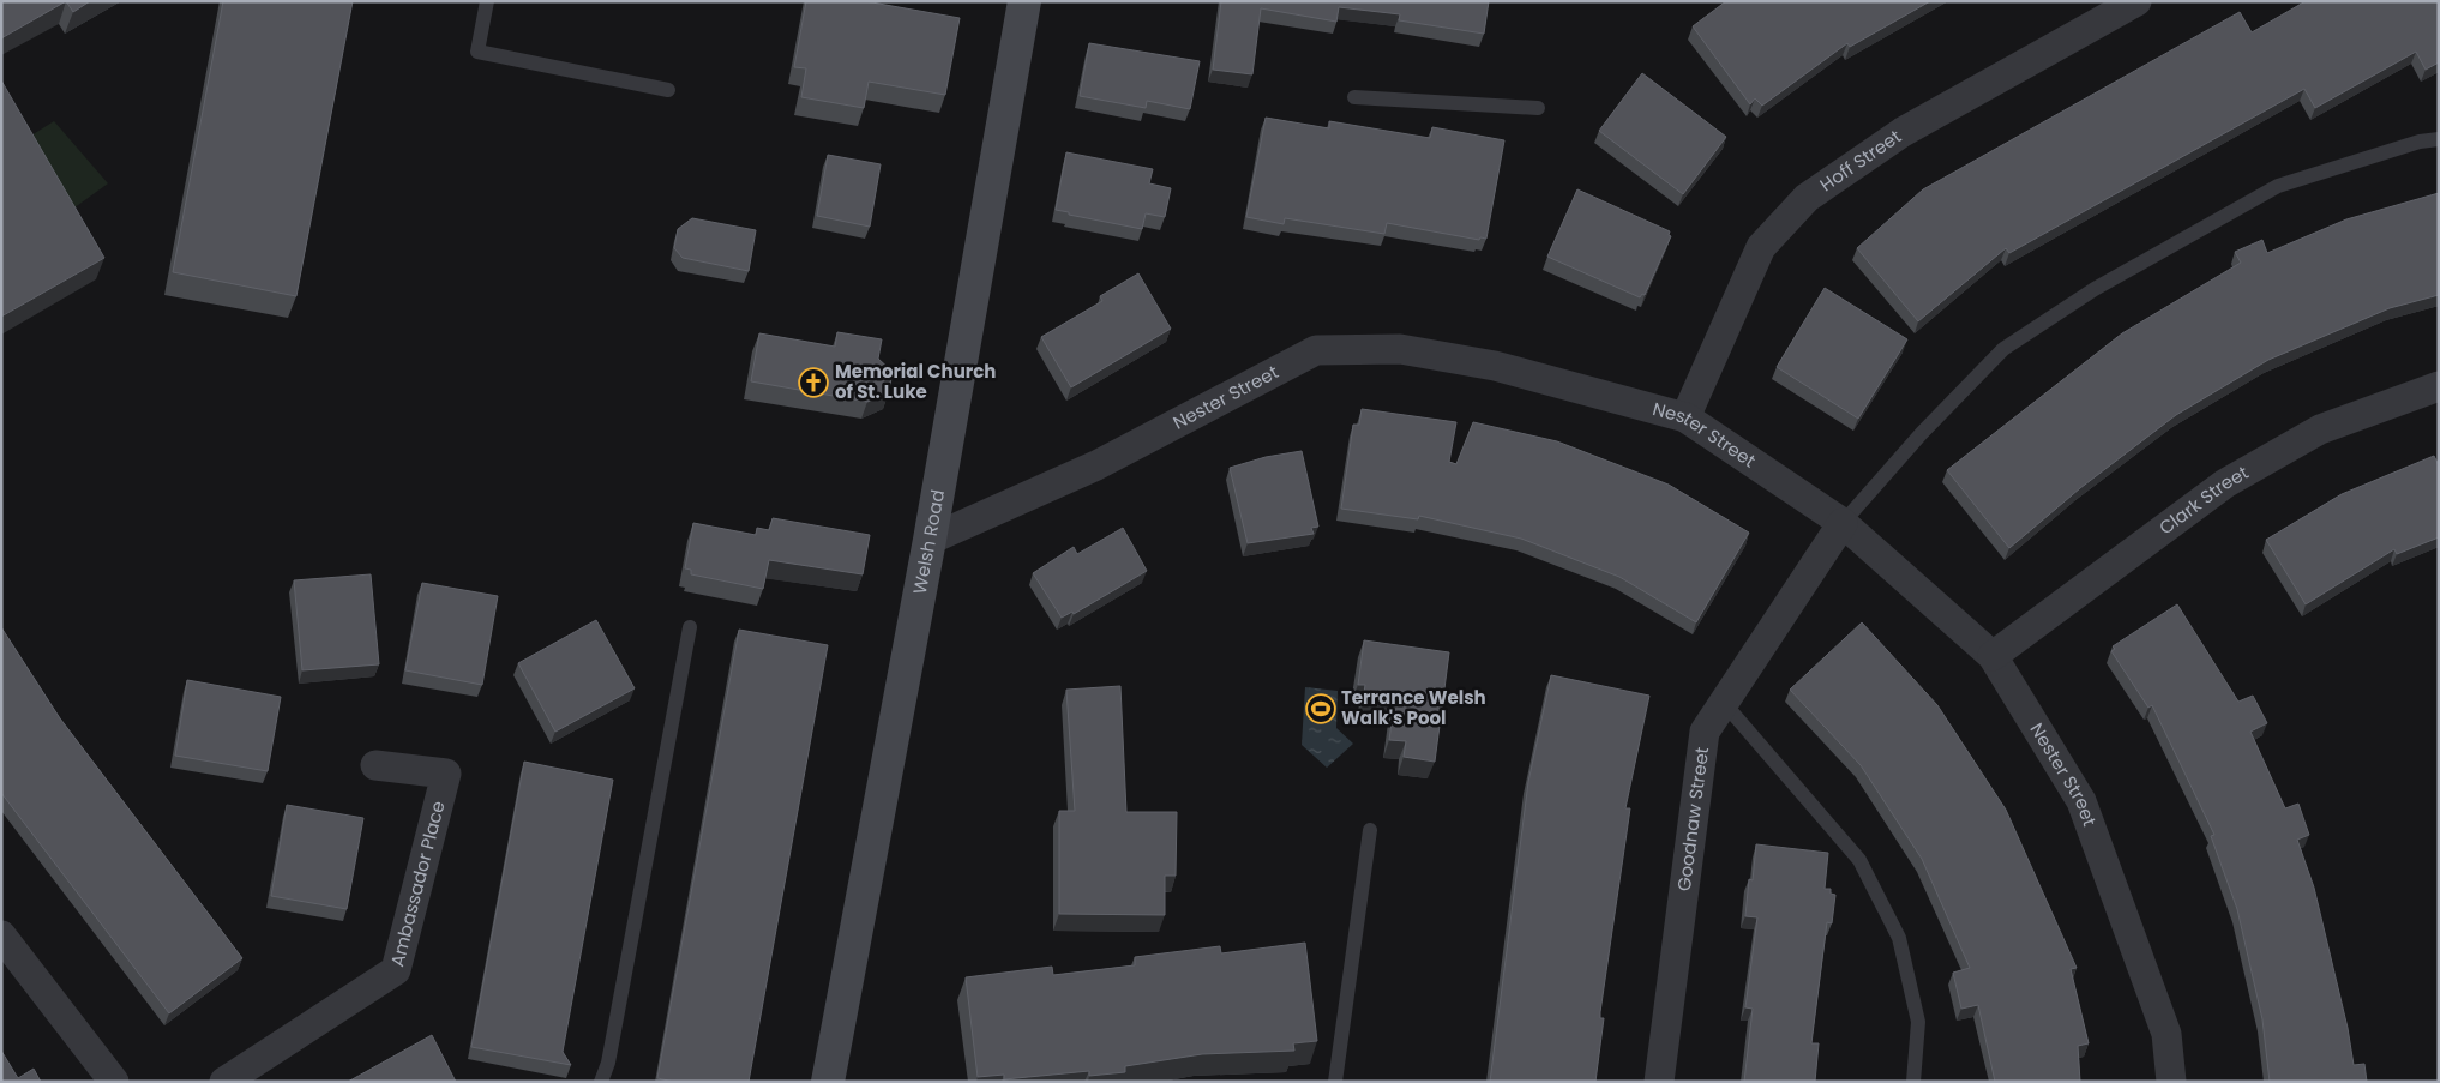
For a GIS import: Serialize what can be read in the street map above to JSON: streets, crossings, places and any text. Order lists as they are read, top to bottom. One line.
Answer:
{"streets":{"main road":["Welsh Road"],"street":["Hoff Street","Nester Street","Clark Street","Goodnaw Street","Ambassador Place"]},"crossings":[["Hoff Street","Nester Street"],["Nester Street","Clark Street"],["Nester Street","Welsh Road"],["Nester Street","Goodnaw Street"]],"places":{"church":["Memorial Church of St. Luke"],"sports":["Terrance Welsh Walk's Pool"]}}
